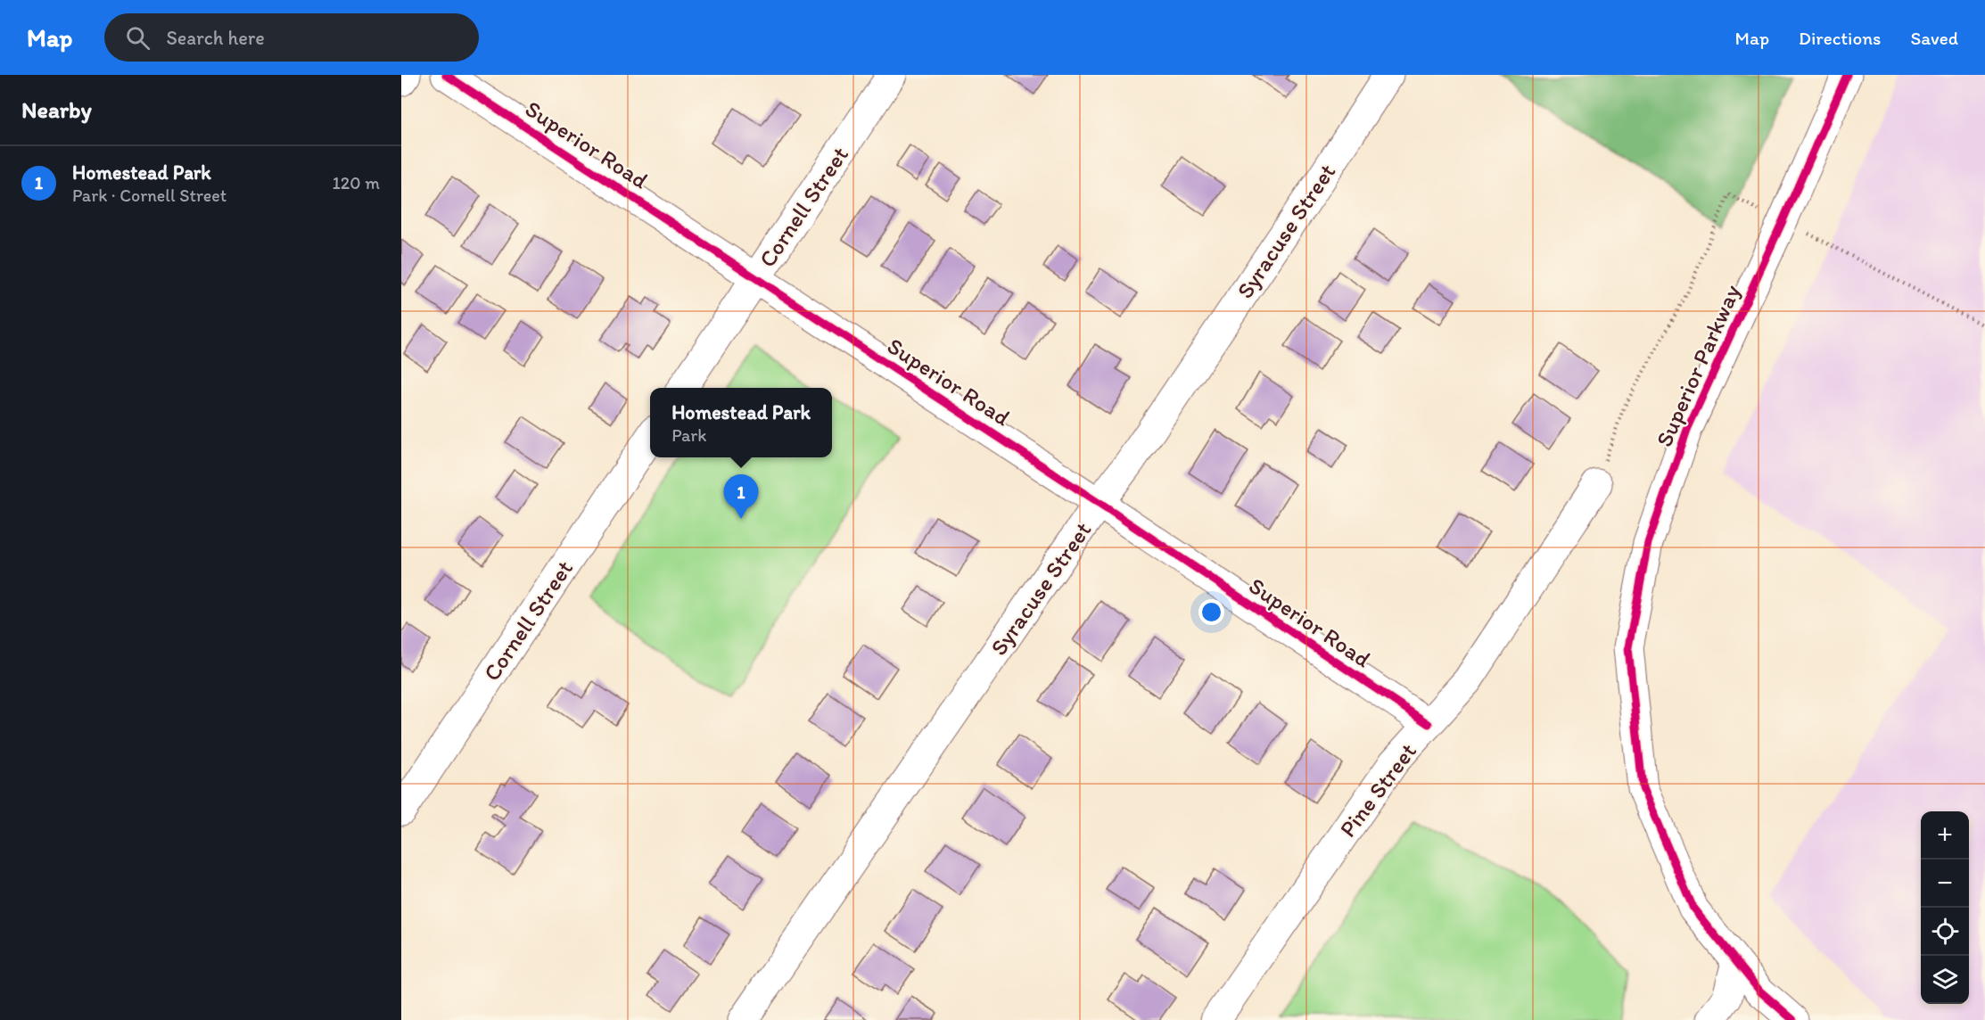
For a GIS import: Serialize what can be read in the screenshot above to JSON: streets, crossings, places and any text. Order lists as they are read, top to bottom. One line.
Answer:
{"streets":{"street":["Superior Road","Cornell Street","Syracuse Street","Superior Parkway","Pine Street"]},"crossings":[["Superior Road","Cornell Street"],["Superior Road","Syracuse Street"],["Superior Road","Pine Street"]],"page":{"header":"Map","search":"Search here","nav":["Map","Directions","Saved"],"heading":"Nearby","list":[{"mark":"1","name":"Homestead Park","note":"Park · Cornell Street","value":"120 m"}],"popup":["Homestead Park","Park"],"pins":"1","map_buttons":["+","−"]}}
